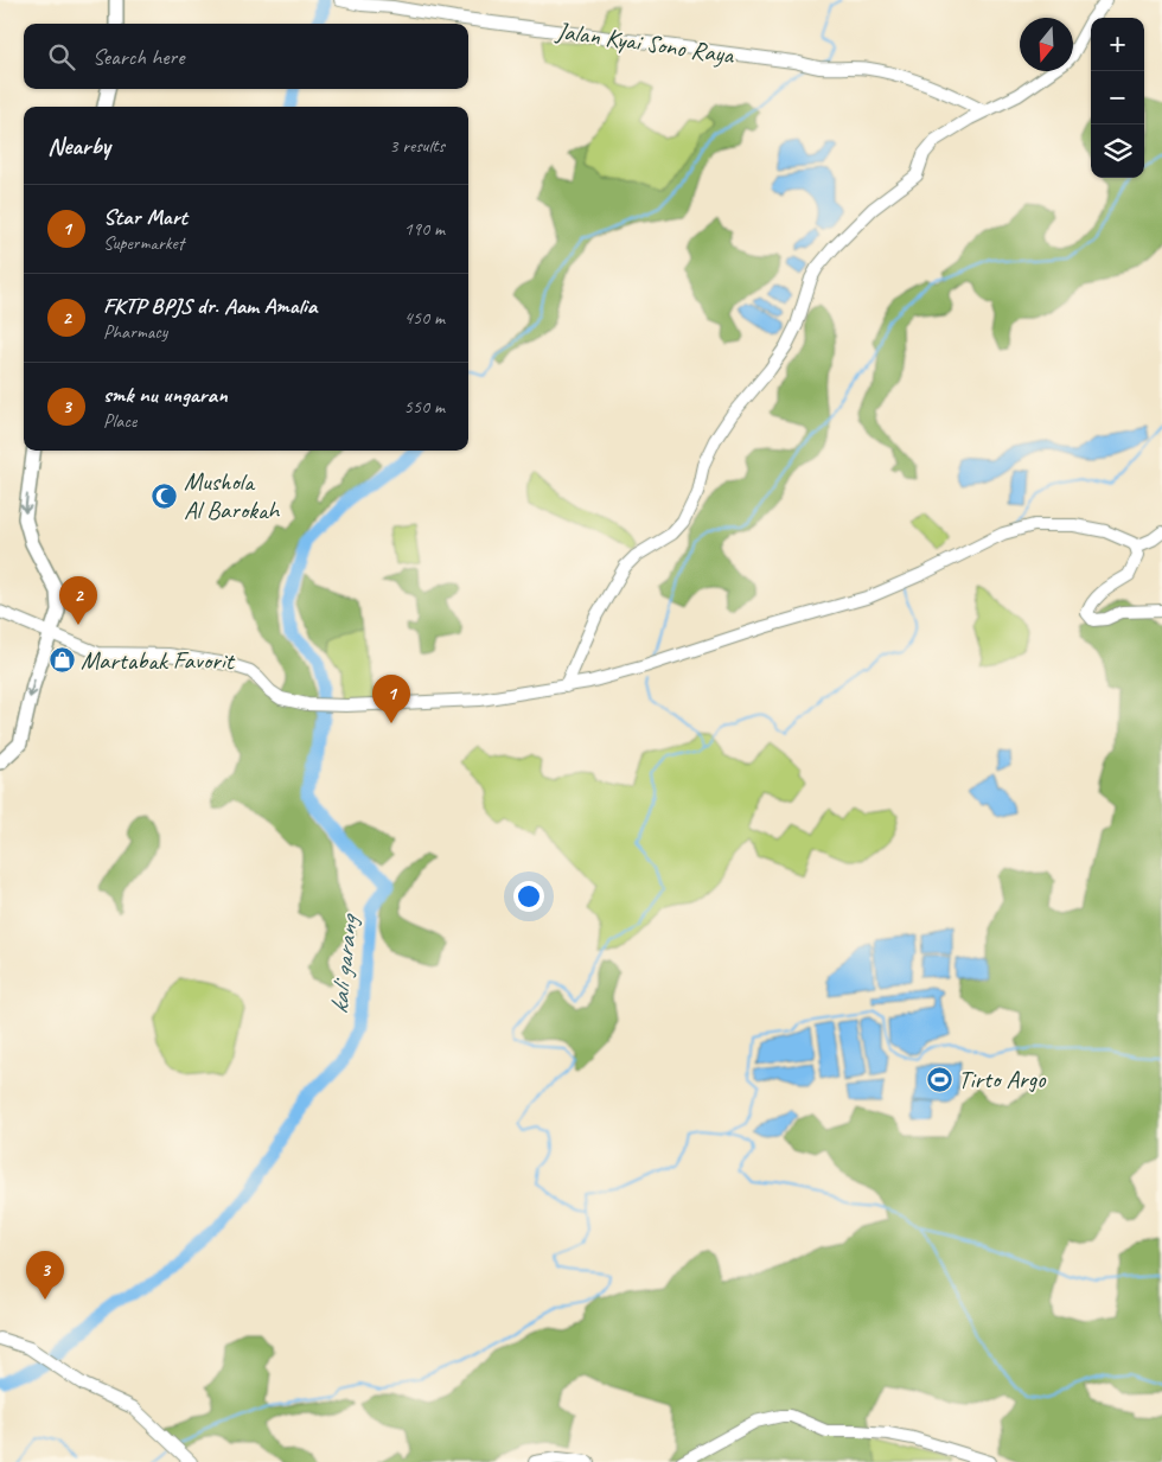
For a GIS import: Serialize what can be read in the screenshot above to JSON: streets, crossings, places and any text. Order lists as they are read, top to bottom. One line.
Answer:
{"streets":{"street":["Jalan Kyai Sono Raya"]},"water":["kali garang"],"places":{"mosque":["Mushola Al Barokah"],"shop":["Martabak Favorit"],"sports":["Tirto Argo"]},"north":"bottom","page":{"map_buttons":["+","−"],"search":"Search here","heading":["Nearby","3 results"],"list":[{"mark":"1","name":"Star Mart","note":"Supermarket","value":"190 m"},{"mark":"2","name":"FKTP BPJS dr. Aam Amalia","note":"Pharmacy","value":"450 m"},{"mark":"3","name":"smk nu ungaran","note":"Place","value":"550 m"}],"pins":["2","1","3"]}}
